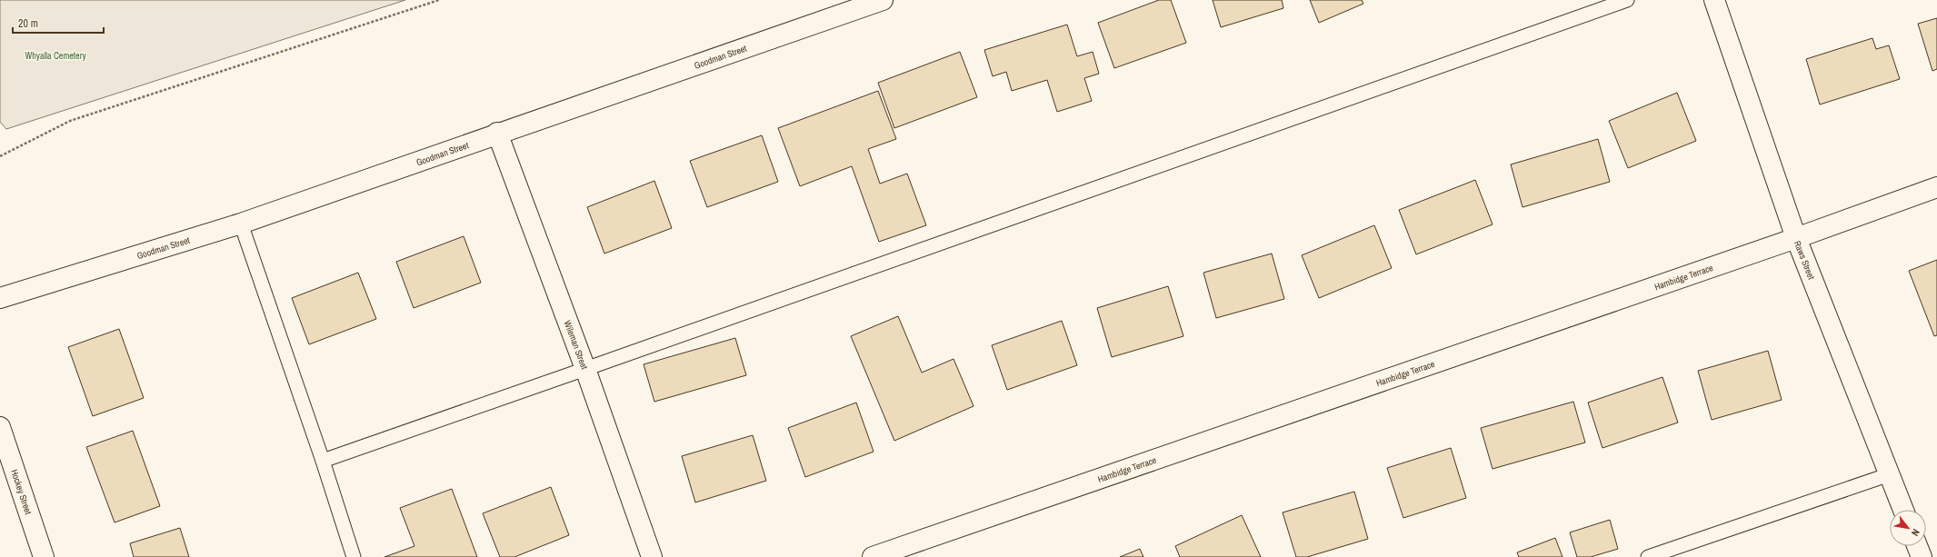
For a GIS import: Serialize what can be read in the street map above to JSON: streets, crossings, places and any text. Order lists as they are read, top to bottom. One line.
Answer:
{"streets":{"street":["Goodman Street","Raws Street","Hambidge Terrace","Wileman Street","Hockey Street"]},"crossings":[["Goodman Street","Wileman Street"],["Raws Street","Hambidge Terrace"]],"parks":["Whyalla Cemetery"],"scale_bar":"20 m","north":"bottom right"}
